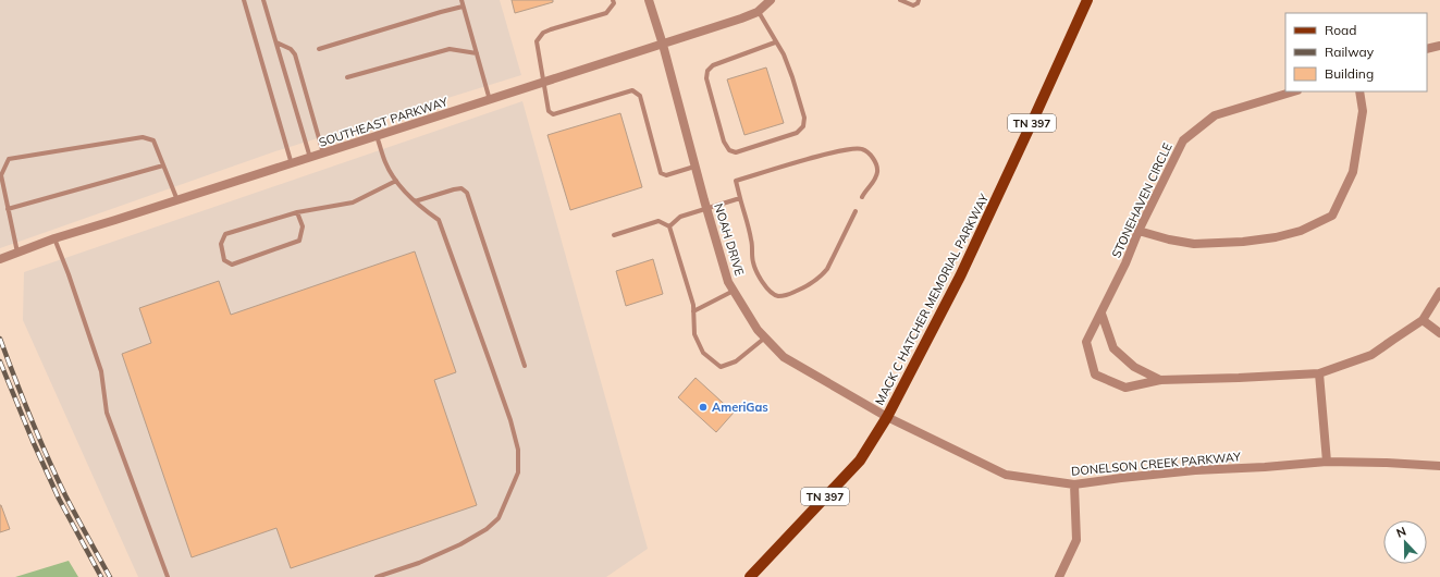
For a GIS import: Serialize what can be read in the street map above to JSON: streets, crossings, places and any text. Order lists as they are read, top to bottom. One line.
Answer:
{"streets":{"main road":["TN 397","MACK C HATCHER MEMORIAL PARKWAY"],"street":["SOUTHEAST PARKWAY","STONEHAVEN CIRCLE","NOAH DRIVE","DONELSON CREEK PARKWAY"]},"crossings":[["SOUTHEAST PARKWAY","NOAH DRIVE"],["NOAH DRIVE","MACK C HATCHER MEMORIAL PARKWAY"],["NOAH DRIVE","DONELSON CREEK PARKWAY"],["MACK C HATCHER MEMORIAL PARKWAY","DONELSON CREEK PARKWAY"]],"places":["AmeriGas"],"legend":["Road","Railway","Building"],"north":"top"}
